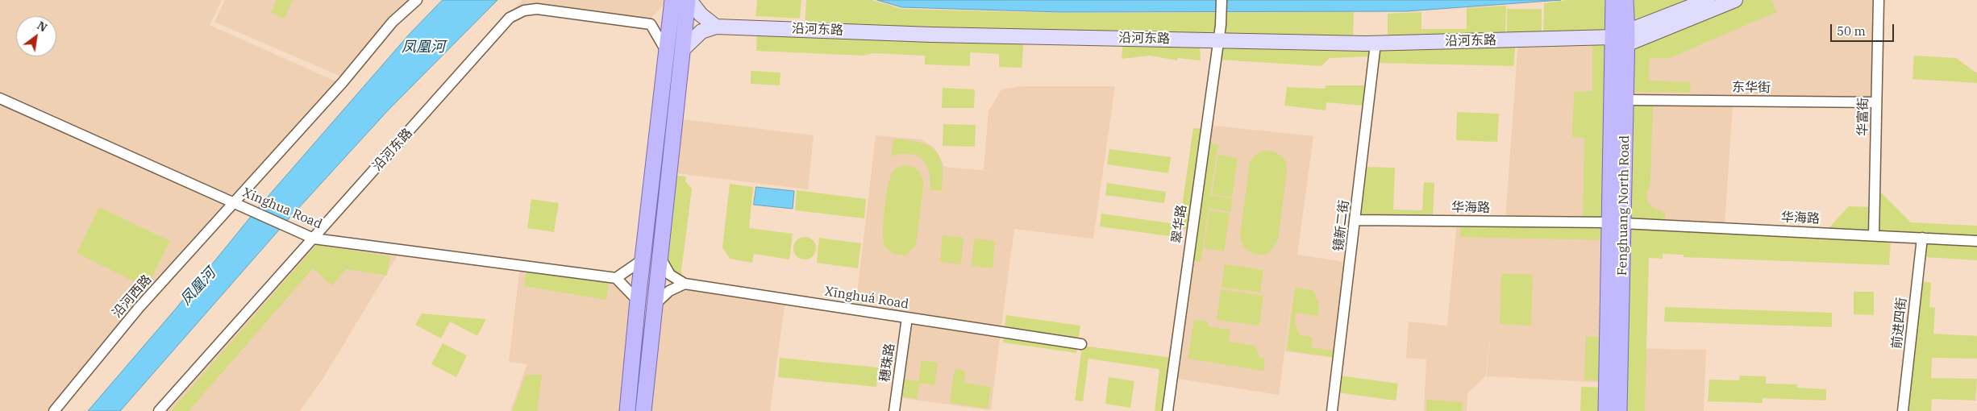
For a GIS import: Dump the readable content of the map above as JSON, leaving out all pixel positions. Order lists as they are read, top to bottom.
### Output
{
  "streets": {
    "main road": ["Fenghuang North Road"],
    "street": [
      "沿河东路",
      "东华街",
      "华富街",
      "华海路",
      "Xinghua Road",
      "翠华路",
      "镜新二街",
      "沿河西路",
      "Xīnghuá Road",
      "前进四街",
      "穗珠路"
    ]
  },
  "crossings": [
    ["沿河东路", "Fenghuang North Road"],
    ["沿河东路", "Xinghua Road"],
    ["沿河东路", "翠华路"],
    ["沿河东路", "镜新二街"],
    ["东华街", "华富街"],
    ["东华街", "Fenghuang North Road"],
    ["华富街", "华海路"],
    ["Fenghuang North Road", "华海路"],
    ["华海路", "镜新二街"],
    ["华海路", "前进四街"],
    ["Xinghua Road", "沿河西路"],
    ["Xīnghuá Road", "穗珠路"]
  ],
  "water": ["凤凰河"],
  "scale_bar": "50 m",
  "north": "top right"
}
